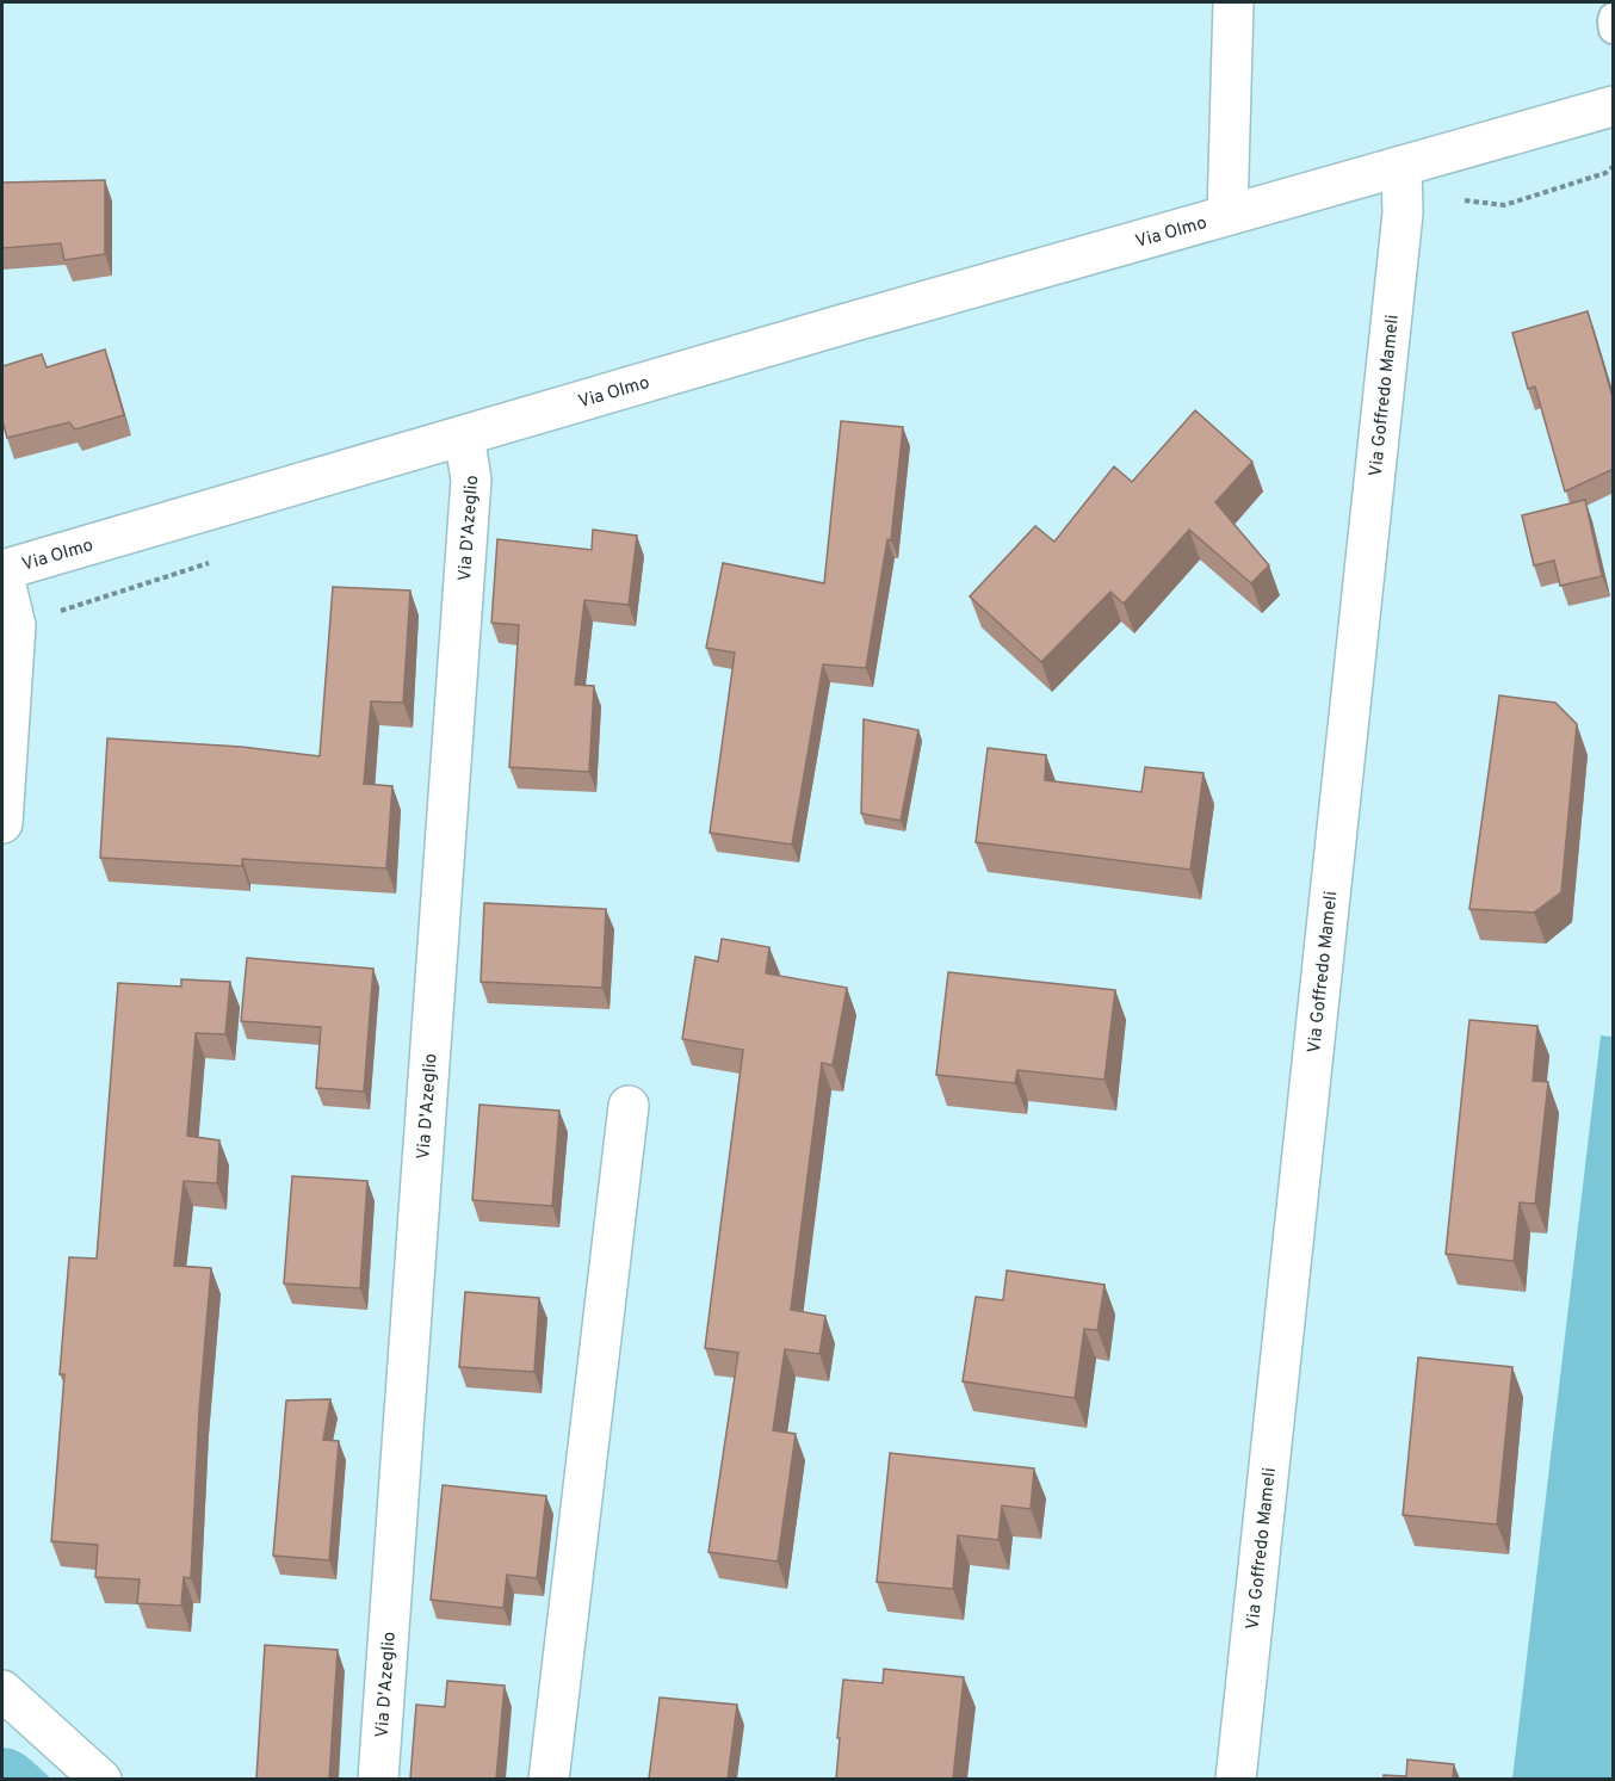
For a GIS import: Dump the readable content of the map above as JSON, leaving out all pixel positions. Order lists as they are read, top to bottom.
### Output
{
  "streets": {
    "street": ["Via Olmo", "Via Goffredo Mameli", "Via D'Azeglio"]
  },
  "crossings": [
    ["Via Olmo", "Via Goffredo Mameli"],
    ["Via Olmo", "Via D'Azeglio"]
  ]
}
